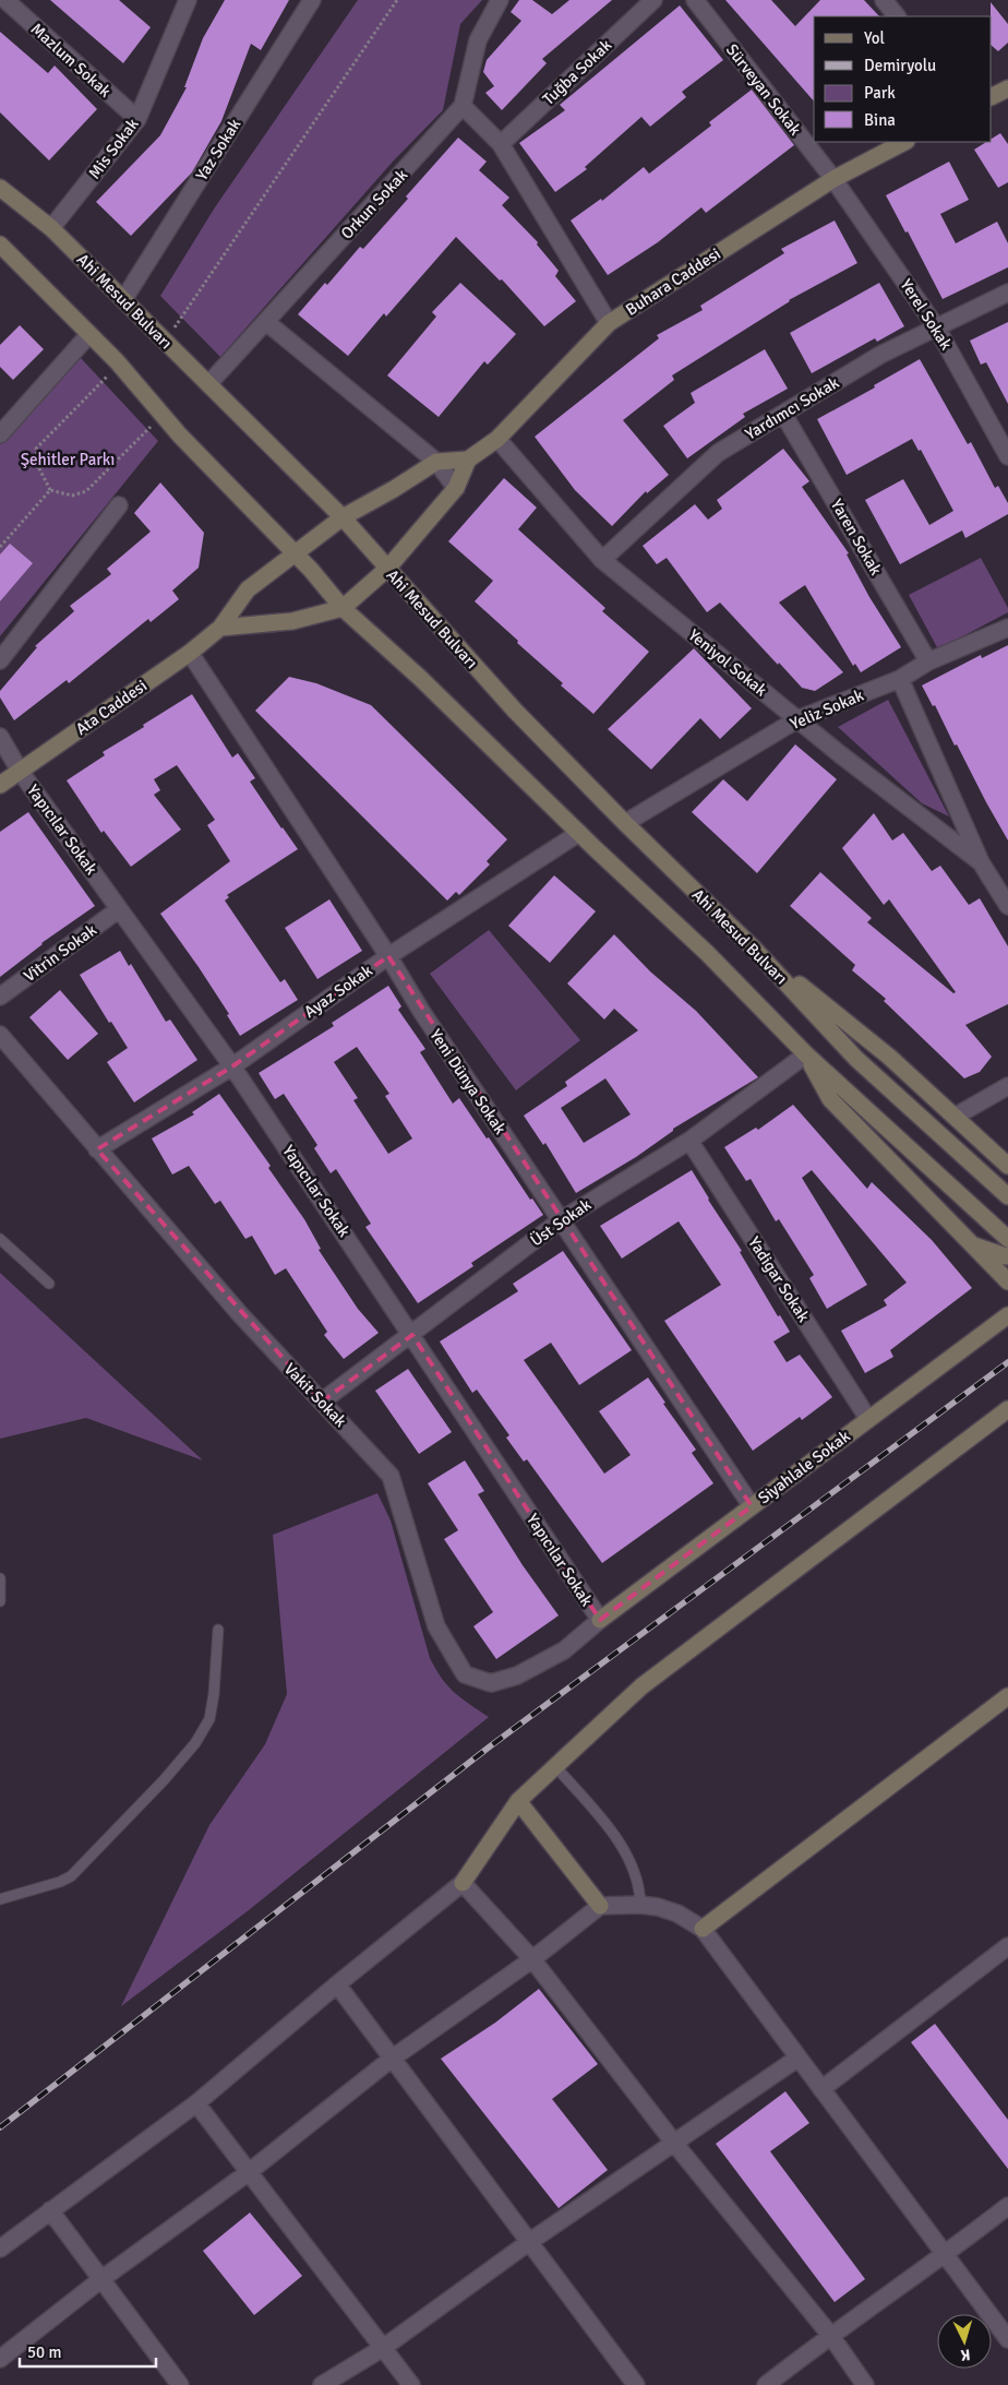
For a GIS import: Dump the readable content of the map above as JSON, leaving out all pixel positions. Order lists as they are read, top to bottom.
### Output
{
  "streets": {
    "main road": [
      "Buhara Caddesi",
      "Ahi Mesud Bulvarı",
      "Ata Caddesi",
      "Siyahlale Sokak"
    ],
    "street": [
      "Mazlum Sokak",
      "Tuğba Sokak",
      "Sürveyan Sokak",
      "Mis Sokak",
      "Yaz Sokak",
      "Orkun Sokak",
      "Yerel Sokak",
      "Yardımcı Sokak",
      "Yaren Sokak",
      "Yeniyol Sokak",
      "Yeliz Sokak",
      "Yapıcılar Sokak",
      "Vitrin Sokak",
      "Ayaz Sokak",
      "Yeni Dünya Sokak",
      "Üst Sokak",
      "Yadigar Sokak",
      "Vakit Sokak"
    ]
  },
  "crossings": [
    ["Mazlum Sokak", "Mis Sokak"],
    ["Sürveyan Sokak", "Buhara Caddesi"],
    ["Sürveyan Sokak", "Yerel Sokak"],
    ["Mis Sokak", "Ahi Mesud Bulvarı"],
    ["Yaz Sokak", "Ahi Mesud Bulvarı"],
    ["Orkun Sokak", "Ahi Mesud Bulvarı"],
    ["Buhara Caddesi", "Yerel Sokak"],
    ["Buhara Caddesi", "Yeniyol Sokak"],
    ["Ahi Mesud Bulvarı", "Ata Caddesi"],
    ["Ahi Mesud Bulvarı", "Yeliz Sokak"],
    ["Yerel Sokak", "Yardımcı Sokak"],
    ["Yardımcı Sokak", "Yaren Sokak"],
    ["Yardımcı Sokak", "Yeniyol Sokak"],
    ["Yaren Sokak", "Yeliz Sokak"],
    ["Yeniyol Sokak", "Yeliz Sokak"],
    ["Ata Caddesi", "Yapıcılar Sokak"],
    ["Ata Caddesi", "Yeni Dünya Sokak"],
    ["Yapıcılar Sokak", "Vitrin Sokak"],
    ["Yapıcılar Sokak", "Ayaz Sokak"],
    ["Yapıcılar Sokak", "Üst Sokak"],
    ["Yapıcılar Sokak", "Vakit Sokak"],
    ["Yapıcılar Sokak", "Siyahlale Sokak"],
    ["Ayaz Sokak", "Yeni Dünya Sokak"],
    ["Ayaz Sokak", "Vakit Sokak"],
    ["Yeni Dünya Sokak", "Üst Sokak"],
    ["Yeni Dünya Sokak", "Siyahlale Sokak"],
    ["Üst Sokak", "Yadigar Sokak"],
    ["Üst Sokak", "Vakit Sokak"],
    ["Yadigar Sokak", "Siyahlale Sokak"],
    ["Vakit Sokak", "Siyahlale Sokak"]
  ],
  "parks": ["Şehitler Parkı"],
  "legend": [
    "Yol",
    "Demiryolu",
    "Park",
    "Bina"
  ],
  "scale_bar": "50 m",
  "north": "bottom"
}
